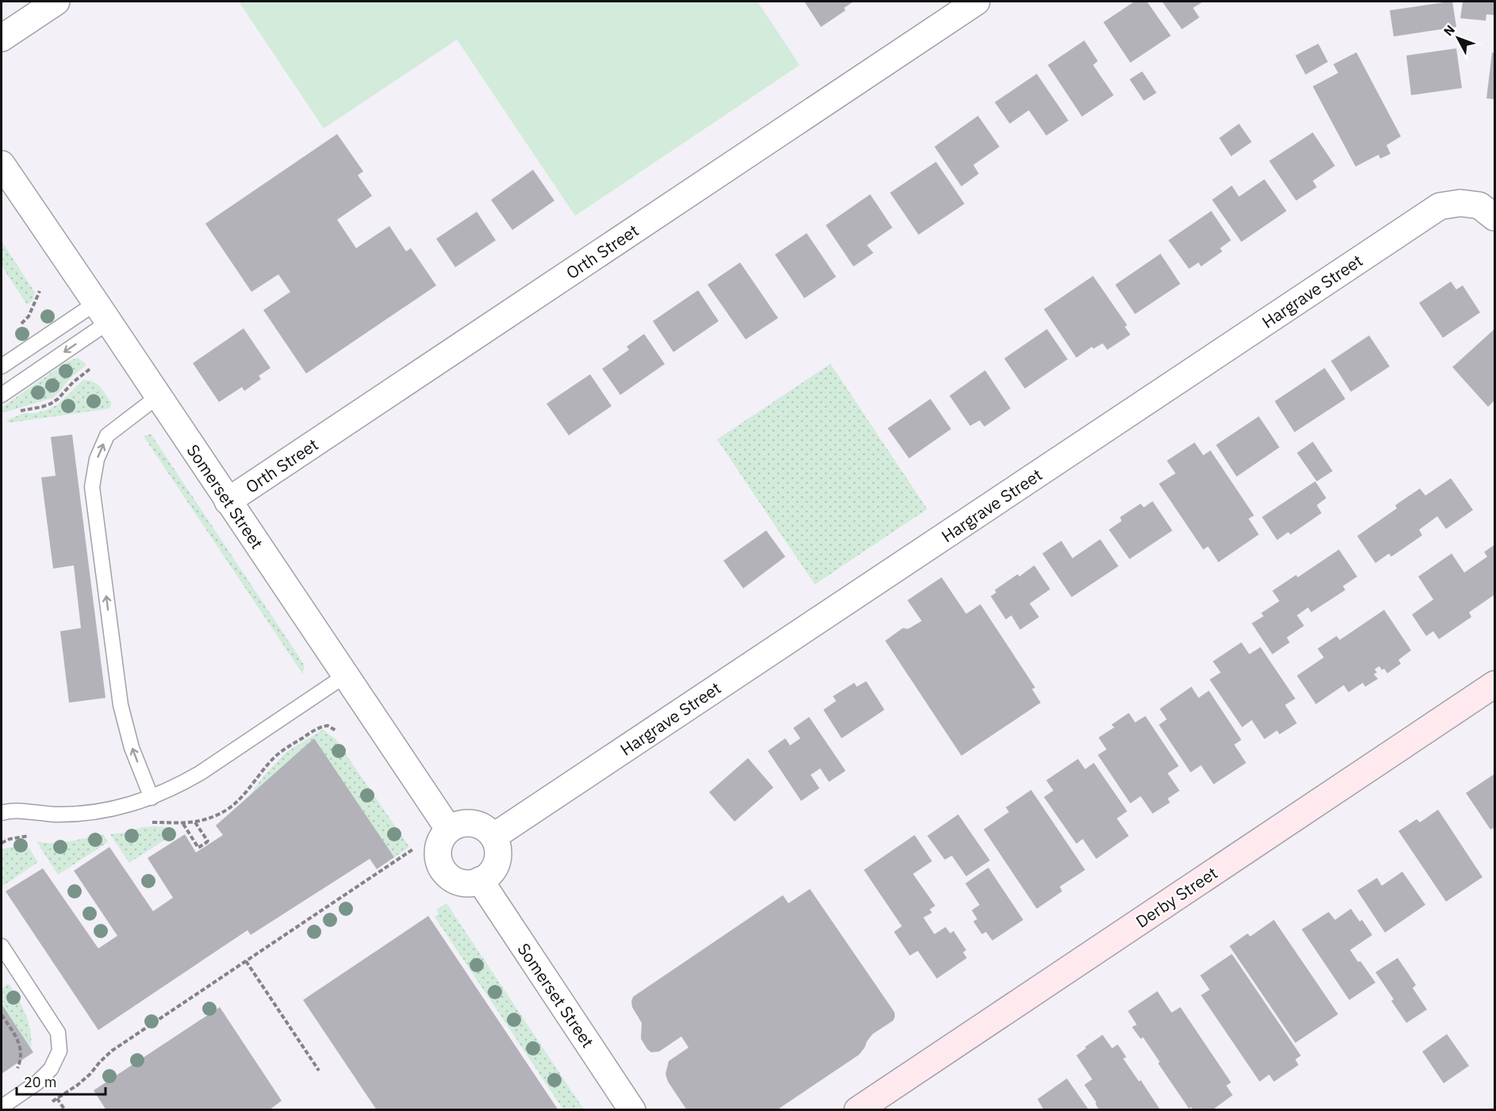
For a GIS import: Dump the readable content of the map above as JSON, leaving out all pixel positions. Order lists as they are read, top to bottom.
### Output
{
  "streets": {
    "street": [
      "Orth Street",
      "Hargrave Street",
      "Somerset Street",
      "Derby Street"
    ]
  },
  "crossings": [
    ["Orth Street", "Somerset Street"],
    ["Hargrave Street", "Somerset Street"]
  ],
  "scale_bar": "20 m",
  "north": "top left"
}
